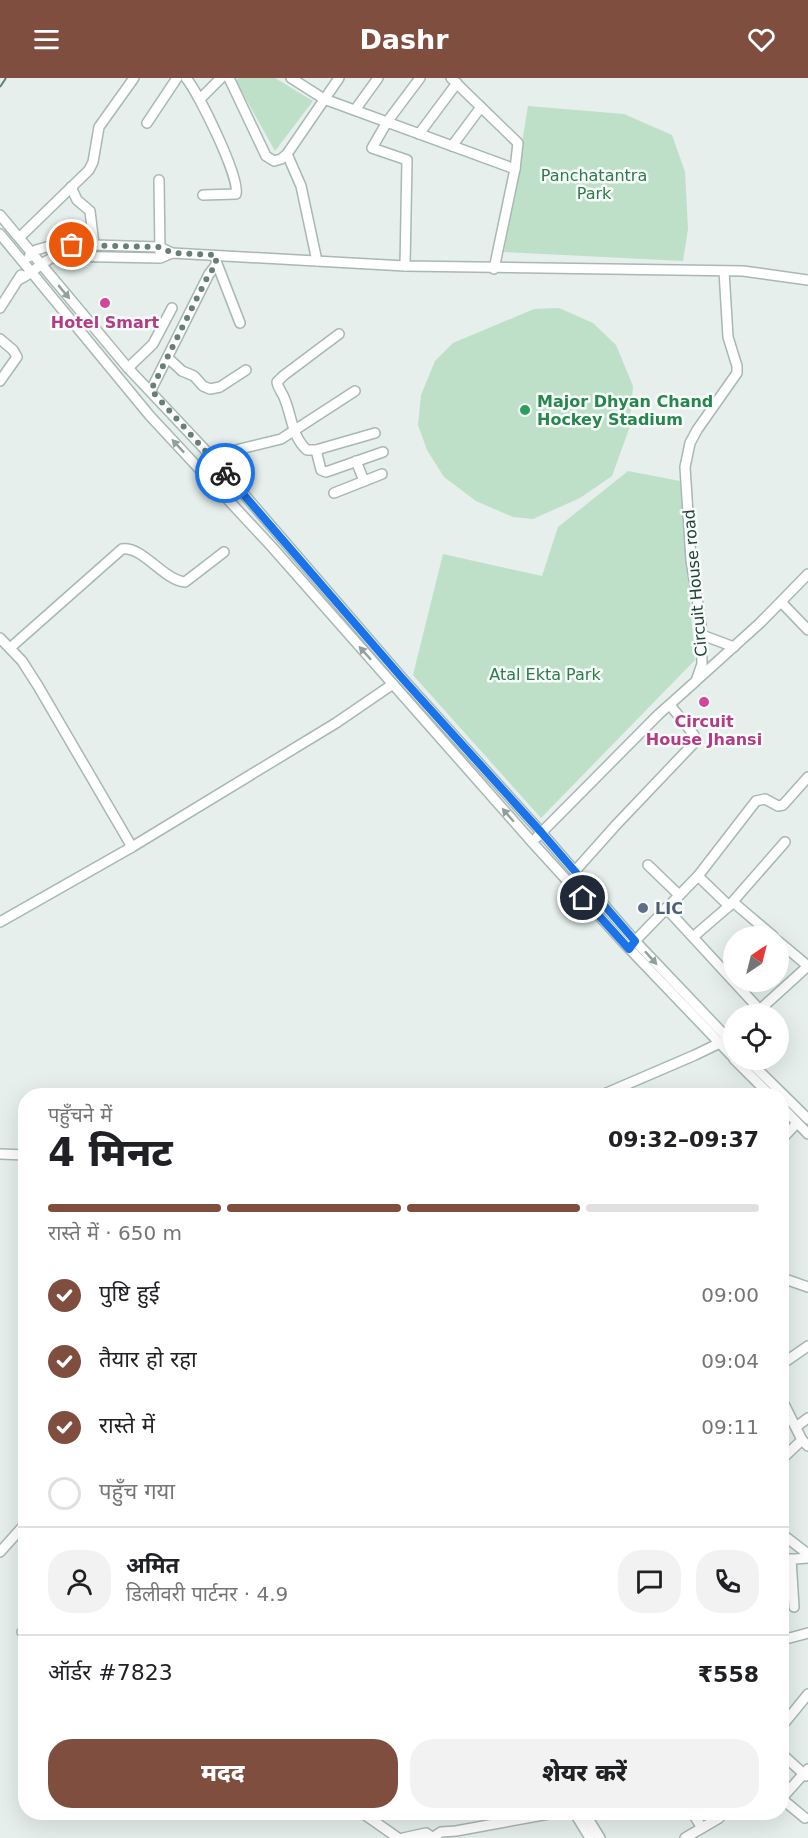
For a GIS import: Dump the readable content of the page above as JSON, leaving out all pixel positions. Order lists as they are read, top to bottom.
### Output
{
  "streets": {
    "street": ["Circuit House road"]
  },
  "parks": ["Panchatantra Park", "Atal Ekta Park"],
  "places": [
    "Hotel Smart",
    "Major Dhyan Chand Hockey Stadium",
    "Circuit House Jhansi",
    "LIC"
  ],
  "north": "top right",
  "page": {
    "header": "Dashr",
    "heading": ["4 मिनट", "पहुँचने में", "09:32–09:37"],
    "panel": [
      "अमित",
      "डिलीवरी पार्टनर · 4.9",
      "ऑर्डर #7823",
      "₹558"
    ],
    "bar": "रास्ते में · 650 m",
    "list": [
      ["पुष्टि हुई", "09:00"],
      ["तैयार हो रहा", "09:04"],
      ["रास्ते में", "09:11"],
      "पहुँच गया"
    ],
    "buttons": ["मदद", "शेयर करें"]
  }
}
